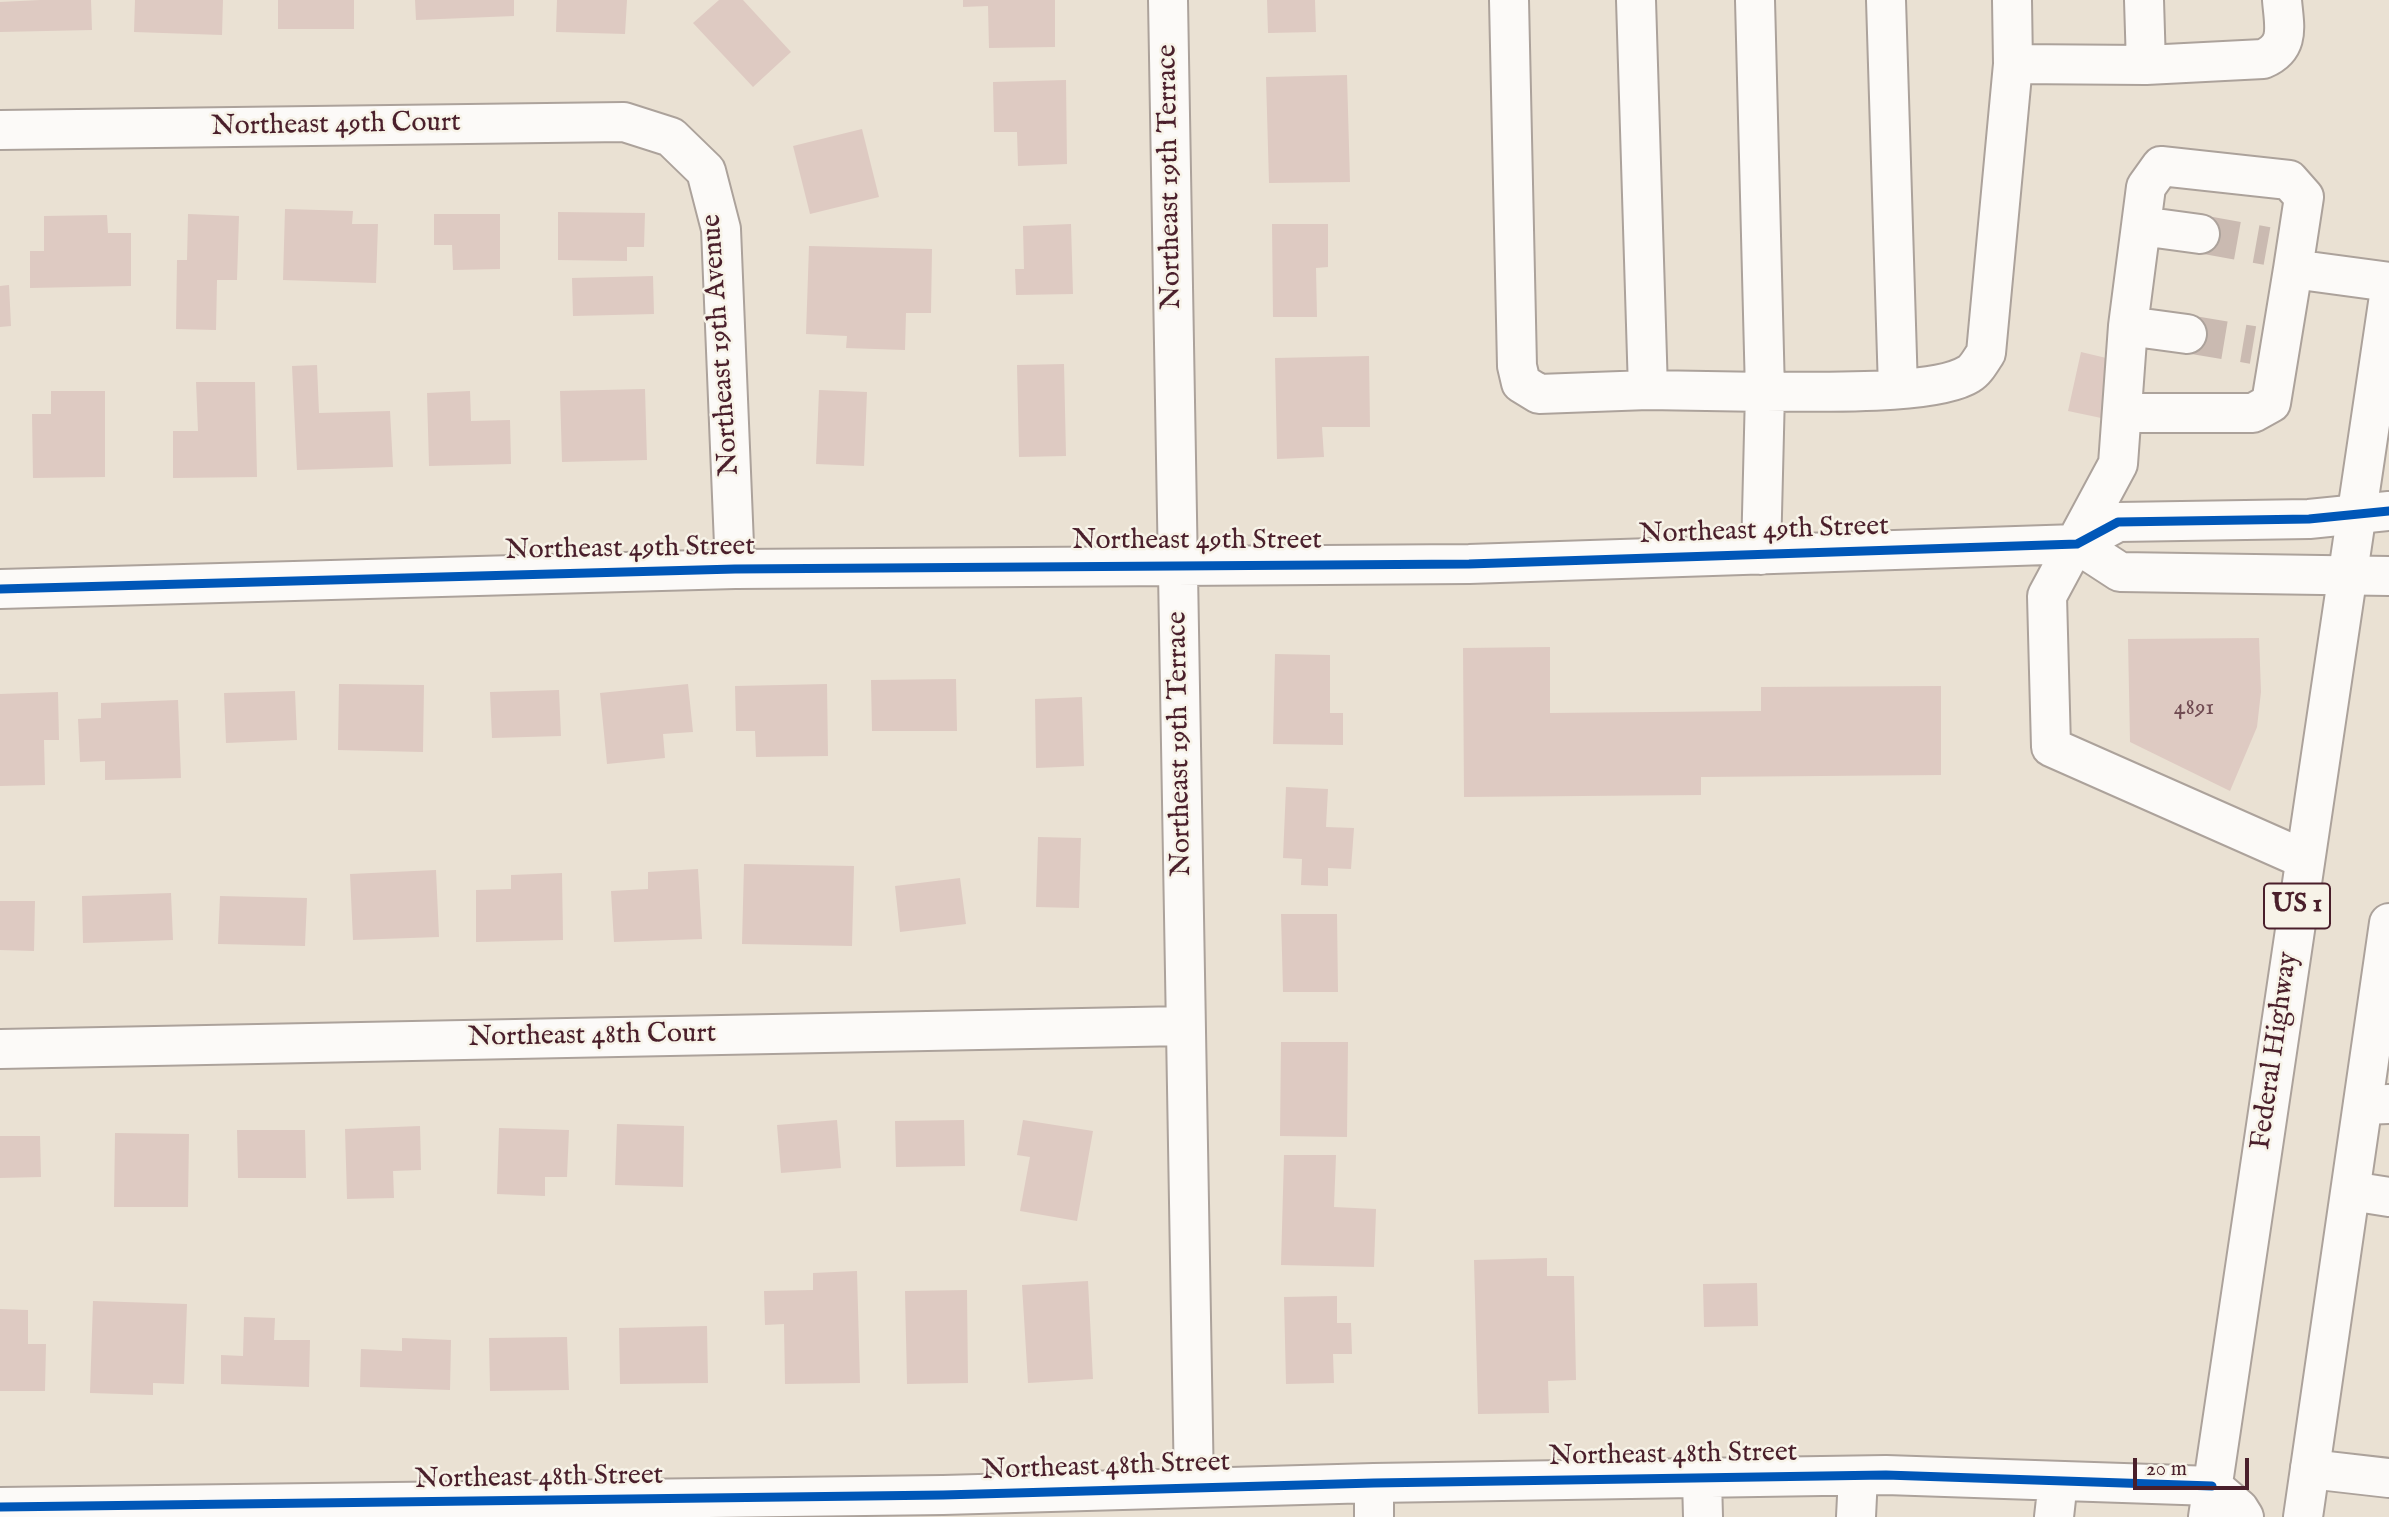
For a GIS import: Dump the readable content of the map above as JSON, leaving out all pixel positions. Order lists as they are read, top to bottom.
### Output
{
  "streets": {
    "street": [
      "Northeast 49th Court",
      "Northeast 19th Terrace",
      "Northeast 19th Avenue",
      "Northeast 49th Street",
      "US 1",
      "Northeast 48th Court",
      "Federal Highway",
      "Northeast 48th Street"
    ]
  },
  "crossings": [
    ["Northeast 49th Court", "Northeast 19th Avenue"],
    ["Northeast 19th Terrace", "Northeast 49th Street"],
    ["Northeast 19th Terrace", "Northeast 48th Court"],
    ["Northeast 19th Terrace", "Northeast 48th Street"],
    ["Northeast 19th Avenue", "Northeast 49th Street"],
    ["Northeast 49th Street", "Federal Highway"],
    ["Federal Highway", "Northeast 48th Street"]
  ],
  "house_numbers": ["4891"],
  "scale_bar": "20 m"
}
